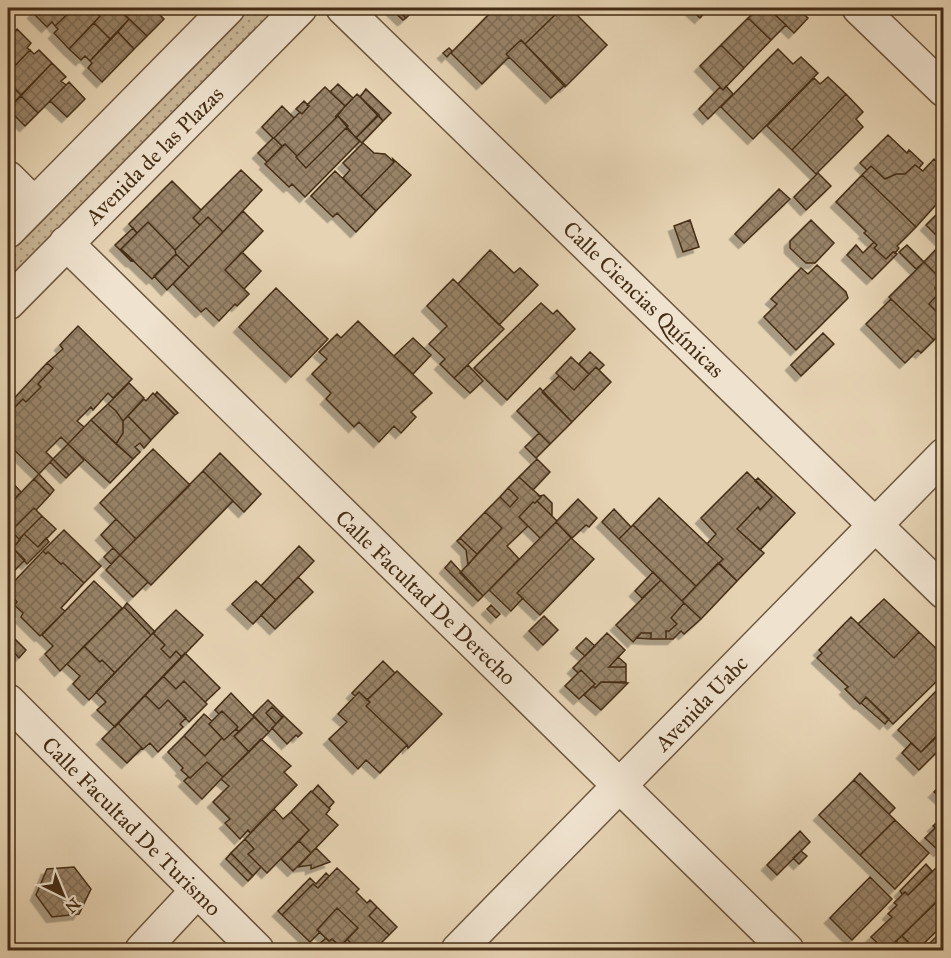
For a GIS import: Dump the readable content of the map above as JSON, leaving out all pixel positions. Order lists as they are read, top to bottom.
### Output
{
  "streets": {
    "street": [
      "Avenida de las Plazas",
      "Calle Ciencias Químicas",
      "Calle Facultad De Derecho",
      "Avenida Uabc",
      "Calle Facultad De Turismo"
    ]
  },
  "crossings": [
    ["Avenida de las Plazas", "Calle Facultad De Derecho"],
    ["Calle Ciencias Químicas", "Avenida Uabc"],
    ["Calle Facultad De Derecho", "Avenida Uabc"]
  ],
  "north": "bottom right"
}
